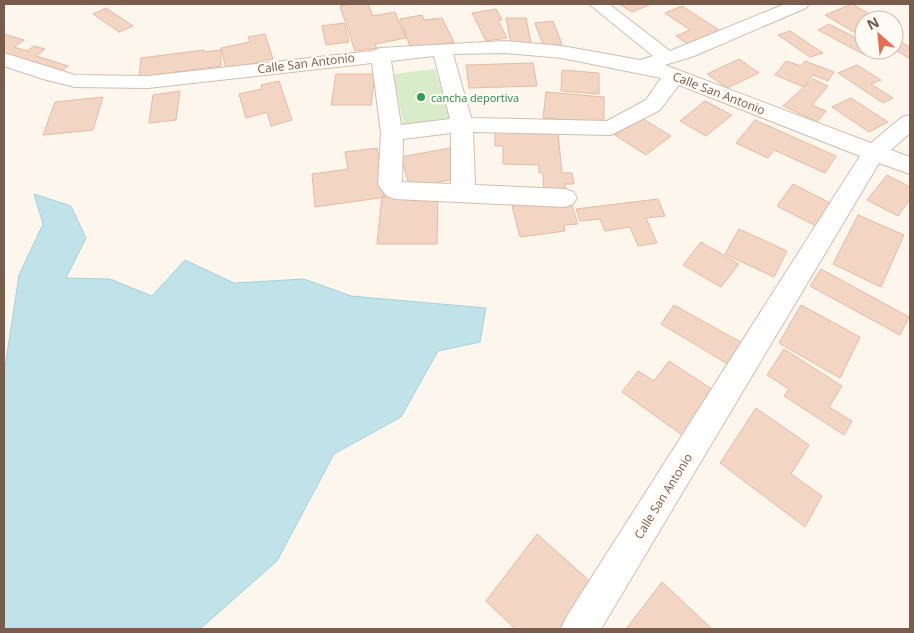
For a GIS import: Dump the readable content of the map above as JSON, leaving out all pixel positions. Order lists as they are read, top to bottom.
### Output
{
  "streets": {
    "street": ["Calle San Antonio"]
  },
  "places": ["cancha deportiva"],
  "north": "top left"
}
